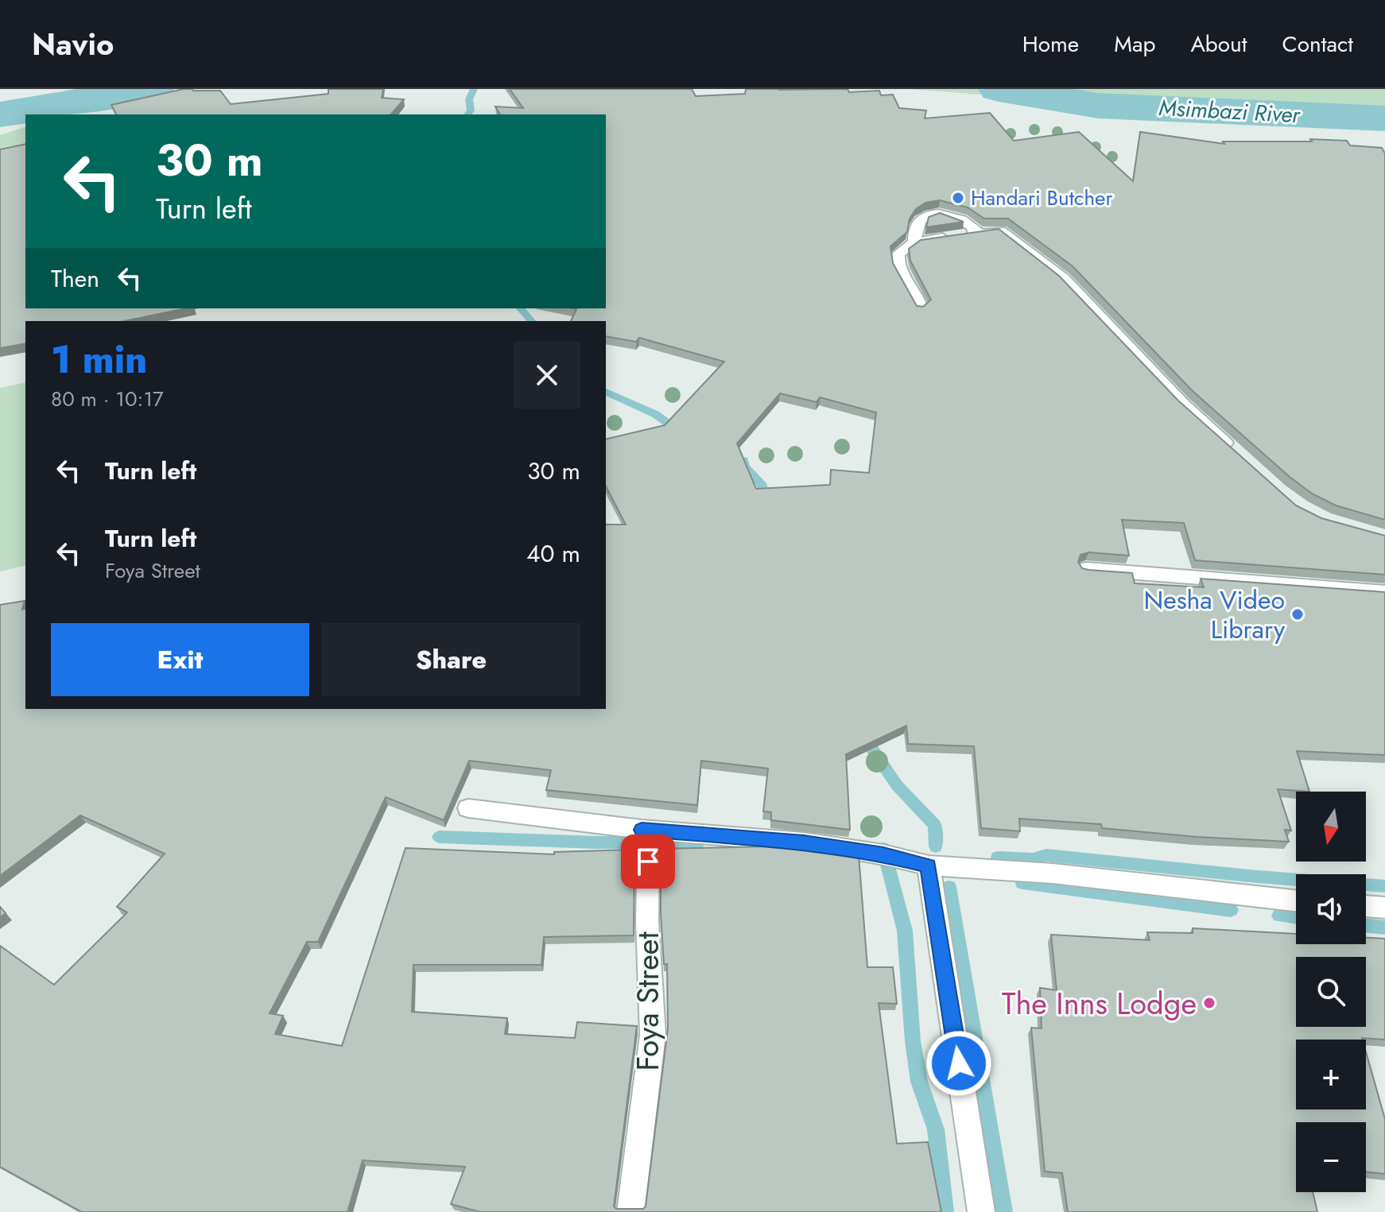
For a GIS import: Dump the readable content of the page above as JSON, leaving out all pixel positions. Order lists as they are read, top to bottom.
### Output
{
  "streets": {
    "street": ["Foya Street"]
  },
  "water": ["Msimbazi River"],
  "places": ["Handari Butcher", "Nesha Video Library", "The Inns Lodge"],
  "north": "bottom",
  "page": {
    "header": "Navio",
    "nav": [
      "Home",
      "Map",
      "About",
      "Contact"
    ],
    "turn": ["30 m", "Turn left"],
    "then": "Then",
    "heading": ["1 min", "80 m · 10:17"],
    "list": [
      {
        "name": "Turn left",
        "value": "30 m"
      },
      {
        "name": "Turn left",
        "note": "Foya Street",
        "value": "40 m"
      }
    ],
    "buttons": ["Exit", "Share"],
    "map_buttons": ["+", "−"]
  }
}
